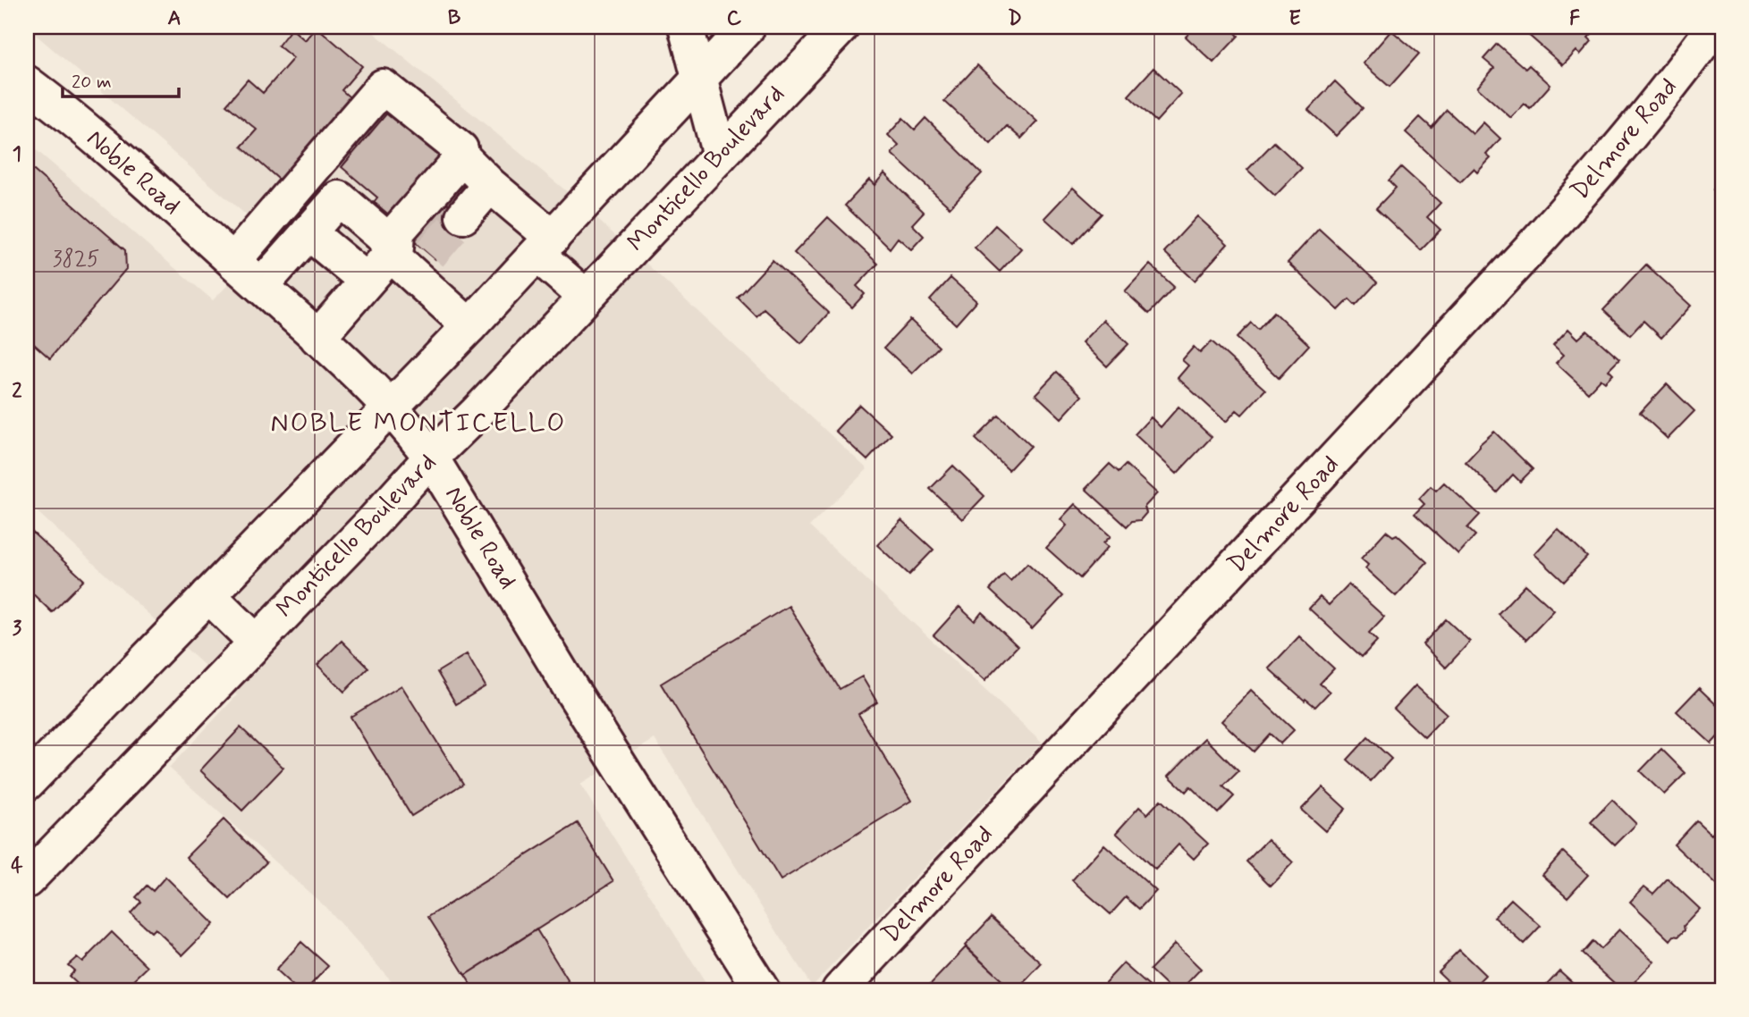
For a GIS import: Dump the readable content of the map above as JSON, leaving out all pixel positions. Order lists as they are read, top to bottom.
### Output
{
  "streets": {
    "main road": ["Delmore Road", "Monticello Boulevard", "Noble Road"]
  },
  "crossings": [
    ["Monticello Boulevard", "Noble Road"]
  ],
  "districts": ["NOBLE MONTICELLO"],
  "house_numbers": ["3825"],
  "scale_bar": "20 m",
  "grid": {
    "columns": [
      "A",
      "B",
      "C",
      "D",
      "E",
      "F"
    ],
    "rows": [
      "1",
      "2",
      "3",
      "4"
    ]
  }
}
